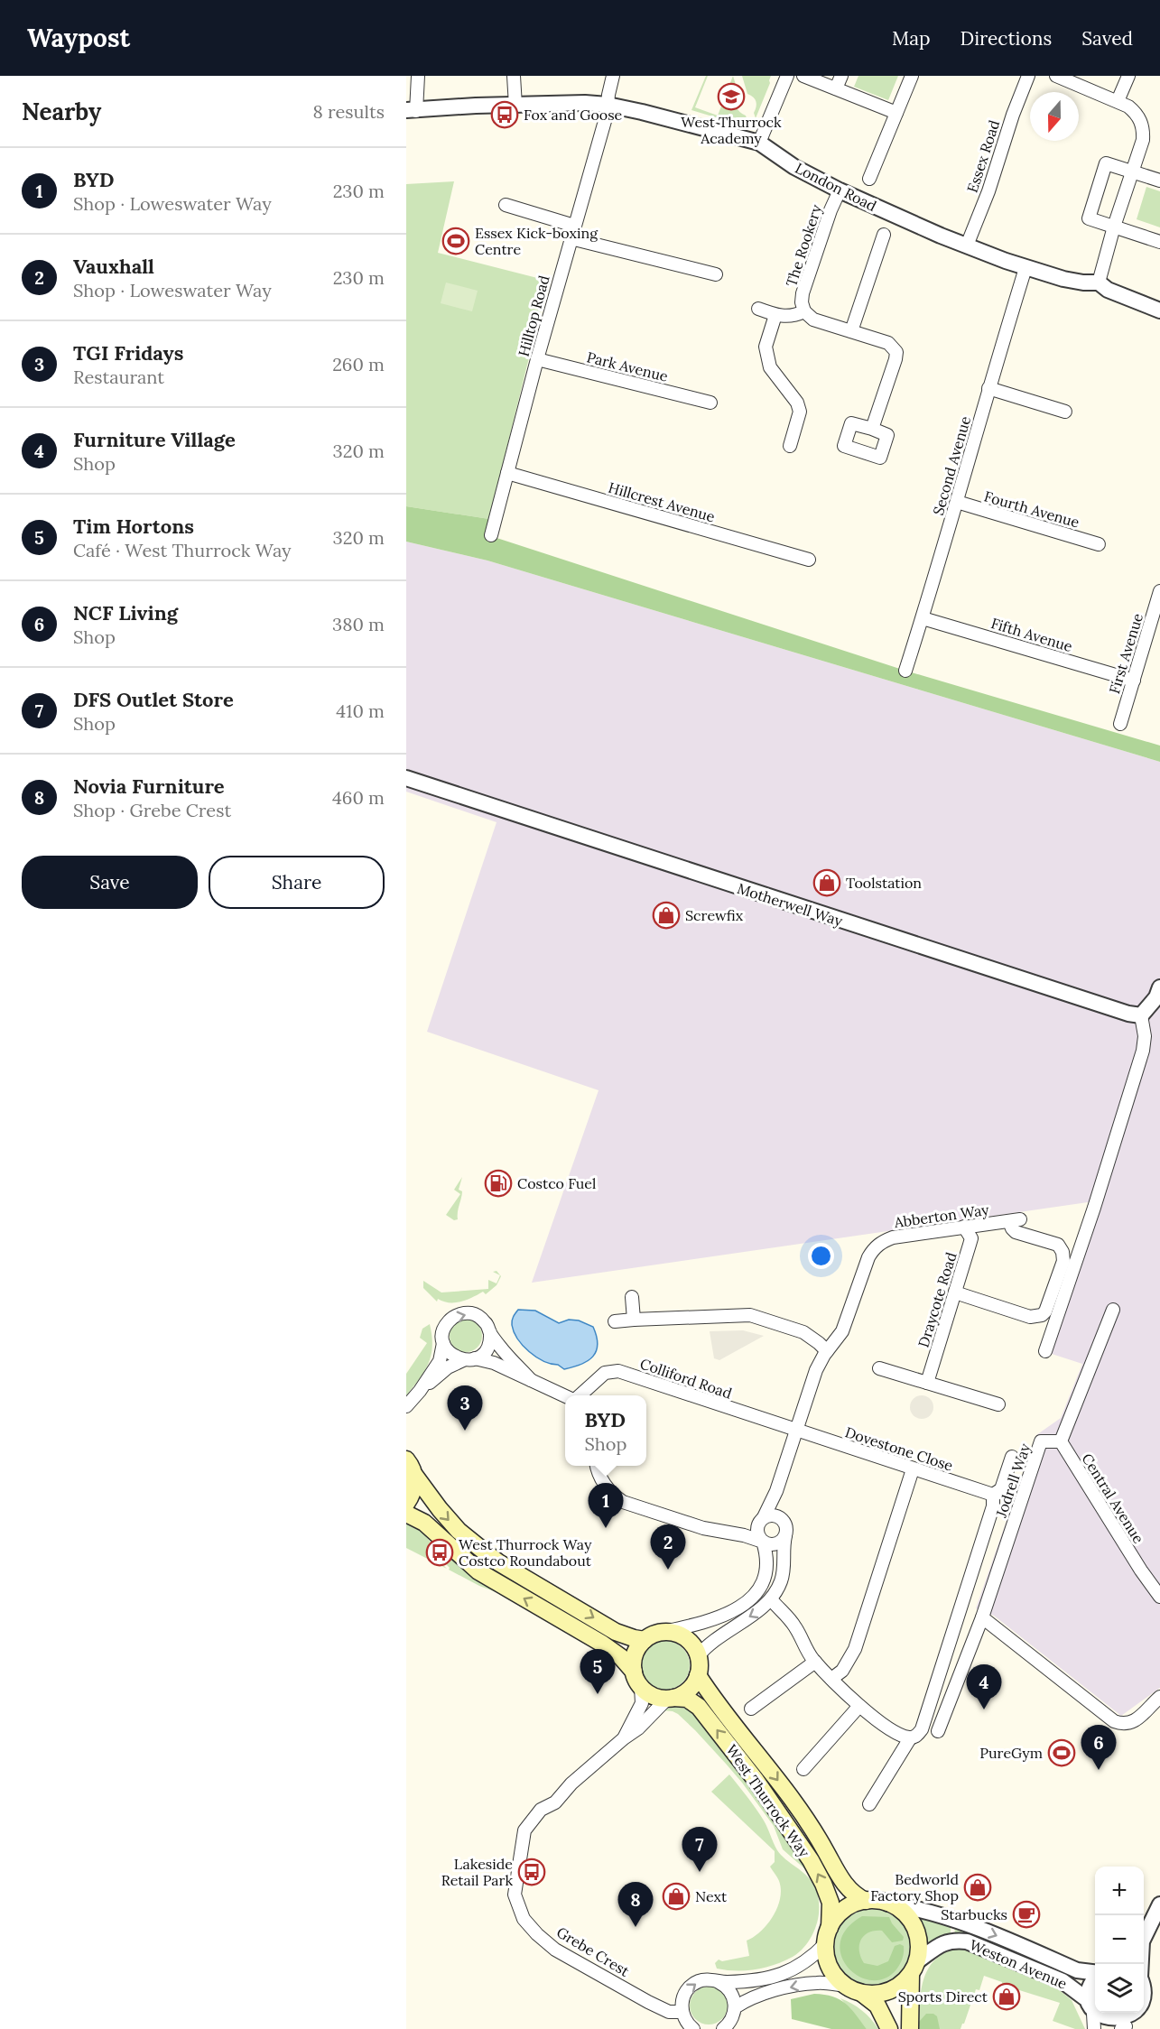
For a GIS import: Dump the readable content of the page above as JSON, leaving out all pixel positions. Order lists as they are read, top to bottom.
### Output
{
  "streets": {
    "main road": ["West Thurrock Way"],
    "street": [
      "Essex Road",
      "London Road",
      "The Rookery",
      "Hilltop Road",
      "Park Avenue",
      "Second Avenue",
      "Hillcrest Avenue",
      "Fourth Avenue",
      "Fifth Avenue",
      "First Avenue",
      "Motherwell Way",
      "Abberton Way",
      "Draycote Road",
      "Colliford Road",
      "Dovestone Close",
      "Jodrell Way",
      "Central Avenue",
      "Grebe Crest",
      "Weston Avenue"
    ]
  },
  "crossings": [
    ["Essex Road", "London Road"],
    ["London Road", "The Rookery"],
    ["London Road", "Hilltop Road"],
    ["London Road", "Second Avenue"],
    ["Hilltop Road", "Park Avenue"],
    ["Hilltop Road", "Hillcrest Avenue"],
    ["Second Avenue", "Fourth Avenue"],
    ["Second Avenue", "Fifth Avenue"],
    ["Fifth Avenue", "First Avenue"],
    ["Abberton Way", "Draycote Road"],
    ["Abberton Way", "Colliford Road"],
    ["Abberton Way", "Dovestone Close"],
    ["Colliford Road", "Dovestone Close"],
    ["Jodrell Way", "Central Avenue"],
    ["West Thurrock Way", "Grebe Crest"],
    ["West Thurrock Way", "Weston Avenue"]
  ],
  "one_way": ["Weston Avenue"],
  "places": {
    "school or university": ["West Thurrock Academy"],
    "bus stop": ["Fox and Goose", "West Thurrock Way Costco Roundabout", "Lakeside Retail Park"],
    "sports": ["Essex Kick-boxing Centre", "PureGym"],
    "shop": [
      "Toolstation",
      "Screwfix",
      "Bedworld Factory Shop",
      "Next",
      "Sports Direct"
    ],
    "fuel station": ["Costco Fuel"],
    "cafe": ["Starbucks"]
  },
  "north": "bottom",
  "page": {
    "header": "Waypost",
    "nav": ["Map", "Directions", "Saved"],
    "heading": ["Nearby", "8 results"],
    "list": [
      {
        "mark": "1",
        "name": "BYD",
        "note": "Shop · Loweswater Way",
        "value": "230 m"
      },
      {
        "mark": "2",
        "name": "Vauxhall",
        "note": "Shop · Loweswater Way",
        "value": "230 m"
      },
      {
        "mark": "3",
        "name": "TGI Fridays",
        "note": "Restaurant",
        "value": "260 m"
      },
      {
        "mark": "4",
        "name": "Furniture Village",
        "note": "Shop",
        "value": "320 m"
      },
      {
        "mark": "5",
        "name": "Tim Hortons",
        "note": "Café · West Thurrock Way",
        "value": "320 m"
      },
      {
        "mark": "6",
        "name": "NCF Living",
        "note": "Shop",
        "value": "380 m"
      },
      {
        "mark": "7",
        "name": "DFS Outlet Store",
        "note": "Shop",
        "value": "410 m"
      },
      {
        "mark": "8",
        "name": "Novia Furniture",
        "note": "Shop · Grebe Crest",
        "value": "460 m"
      }
    ],
    "buttons": ["Save", "Share"],
    "pins": [
      "3",
      "1",
      "2",
      "5",
      "4",
      "6",
      "7",
      "8"
    ],
    "popup": ["BYD", "Shop"],
    "map_buttons": ["+", "−"]
  }
}
